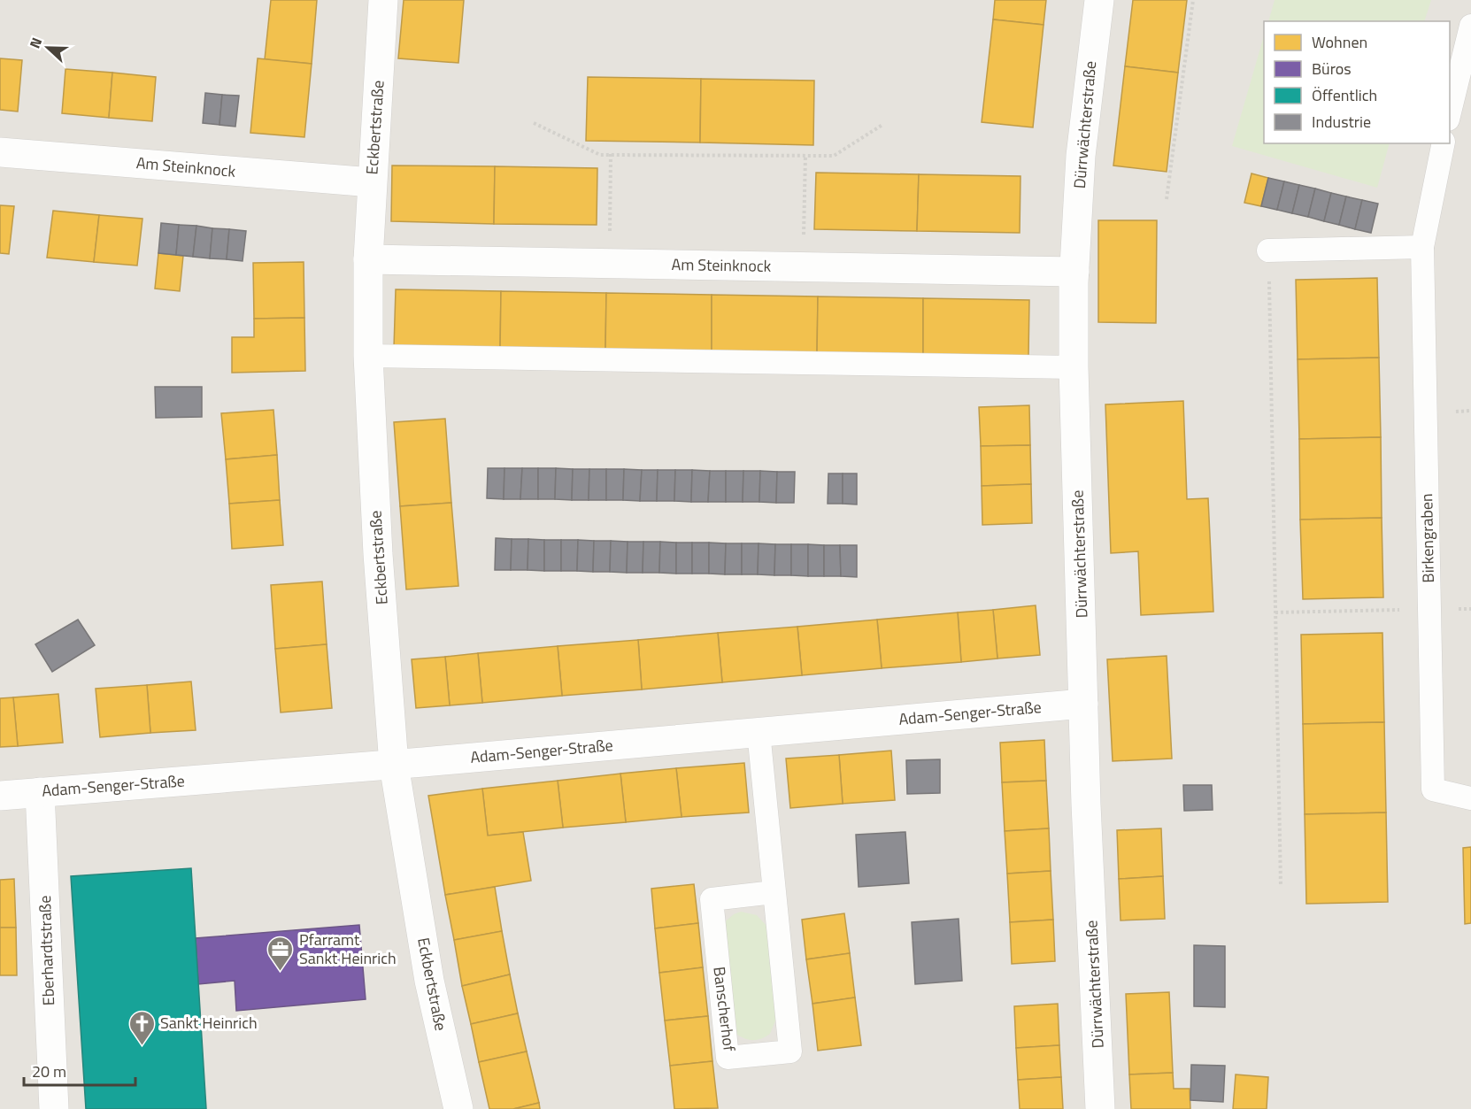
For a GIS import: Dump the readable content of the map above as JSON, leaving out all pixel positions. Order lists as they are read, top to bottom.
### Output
{
  "streets": {
    "street": [
      "Dürrwächterstraße",
      "Eckbertstraße",
      "Am Steinknock",
      "Adam-Senger-Straße",
      "Eberhardtstraße"
    ],
    "lane": ["Birkengraben", "Banscherhof"]
  },
  "crossings": [
    ["Dürrwächterstraße", "Am Steinknock"],
    ["Dürrwächterstraße", "Adam-Senger-Straße"],
    ["Eckbertstraße", "Am Steinknock"],
    ["Eckbertstraße", "Adam-Senger-Straße"],
    ["Adam-Senger-Straße", "Eberhardtstraße"],
    ["Adam-Senger-Straße", "Banscherhof"]
  ],
  "places": {
    "office": ["Pfarramt Sankt Heinrich"],
    "church": ["Sankt Heinrich"]
  },
  "legend": [
    "Wohnen",
    "Büros",
    "Öffentlich",
    "Industrie"
  ],
  "scale_bar": "20 m",
  "north": "left"
}
